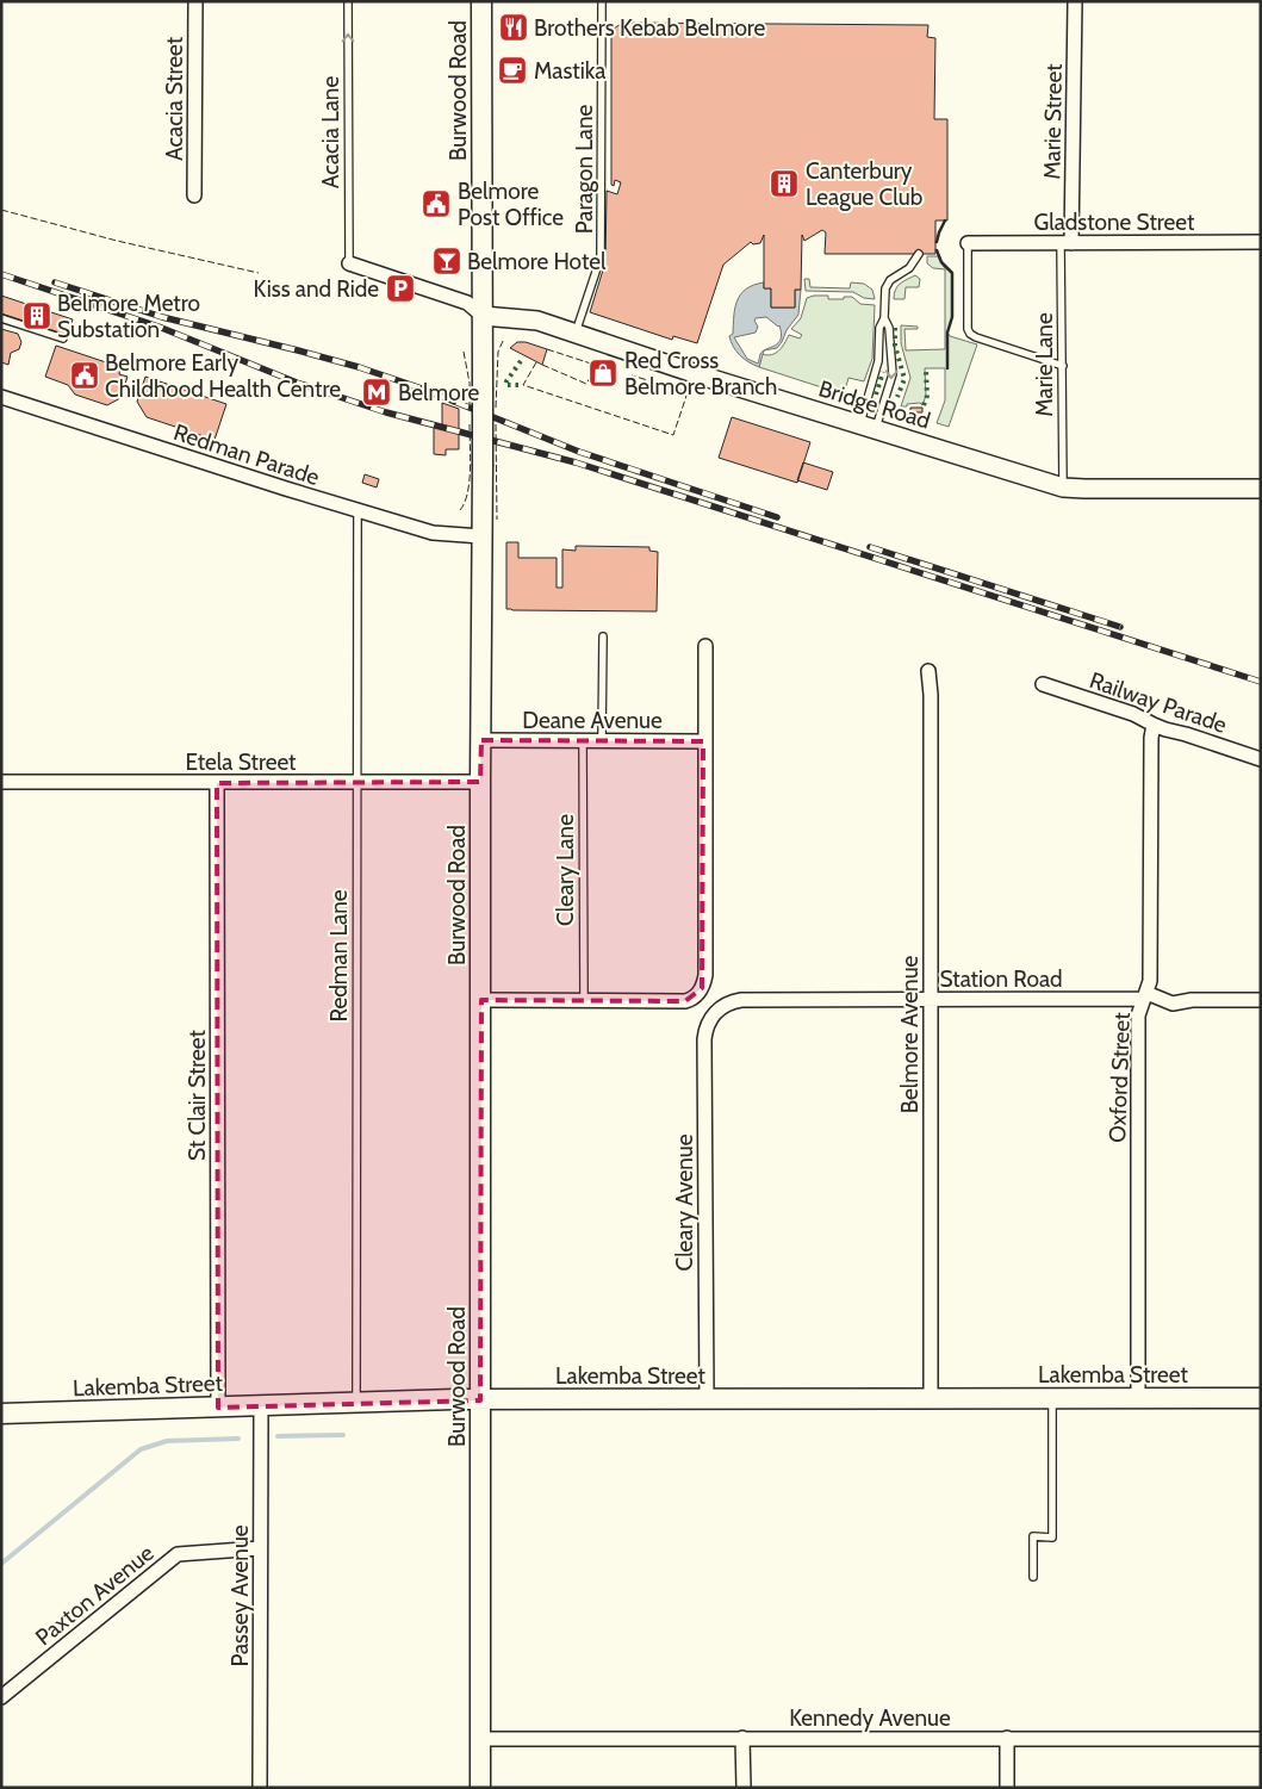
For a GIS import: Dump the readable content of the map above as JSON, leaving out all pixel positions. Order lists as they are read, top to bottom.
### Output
{
  "streets": {
    "main road": ["Burwood Road", "Lakemba Street"],
    "street": [
      "Acacia Street",
      "Marie Street",
      "Gladstone Street",
      "Bridge Road",
      "Redman Parade",
      "Railway Parade",
      "Deane Avenue",
      "Etela Street",
      "Station Road",
      "Belmore Avenue",
      "Oxford Street",
      "St Clair Street",
      "Cleary Avenue",
      "Paxton Avenue",
      "Passey Avenue",
      "Kennedy Avenue"
    ],
    "lane": [
      "Acacia Lane",
      "Paragon Lane",
      "Marie Lane",
      "Cleary Lane",
      "Redman Lane"
    ]
  },
  "crossings": [
    ["Burwood Road", "Bridge Road"],
    ["Burwood Road", "Redman Parade"],
    ["Burwood Road", "Deane Avenue"],
    ["Burwood Road", "Etela Street"],
    ["Burwood Road", "Lakemba Street"],
    ["Burwood Road", "Kennedy Avenue"],
    ["Marie Street", "Gladstone Street"],
    ["Marie Street", "Marie Lane"],
    ["Paragon Lane", "Bridge Road"],
    ["Gladstone Street", "Marie Lane"],
    ["Marie Lane", "Bridge Road"],
    ["Redman Parade", "Redman Lane"],
    ["Railway Parade", "Oxford Street"],
    ["Deane Avenue", "Cleary Lane"],
    ["Etela Street", "Redman Lane"],
    ["Etela Street", "St Clair Street"],
    ["Redman Lane", "Lakemba Street"],
    ["Station Road", "Belmore Avenue"],
    ["Station Road", "Oxford Street"],
    ["Station Road", "Cleary Avenue"],
    ["Belmore Avenue", "Lakemba Street"],
    ["Oxford Street", "Lakemba Street"],
    ["St Clair Street", "Lakemba Street"],
    ["Cleary Avenue", "Lakemba Street"],
    ["Lakemba Street", "Passey Avenue"],
    ["Paxton Avenue", "Passey Avenue"]
  ],
  "one_way": ["Acacia Lane"],
  "places": {
    "restaurant": ["Brothers Kebab Belmore"],
    "cafe": ["Mastika"],
    "building": ["Canterbury League Club", "Belmore Metro Substation"],
    "public building": ["Belmore Post Office", "Belmore Early Childhood Health Centre"],
    "bar": ["Belmore Hotel"],
    "parking": ["Kiss and Ride"],
    "shop": ["Red Cross Belmore Branch"],
    "metro station": ["Belmore"]
  }
}
